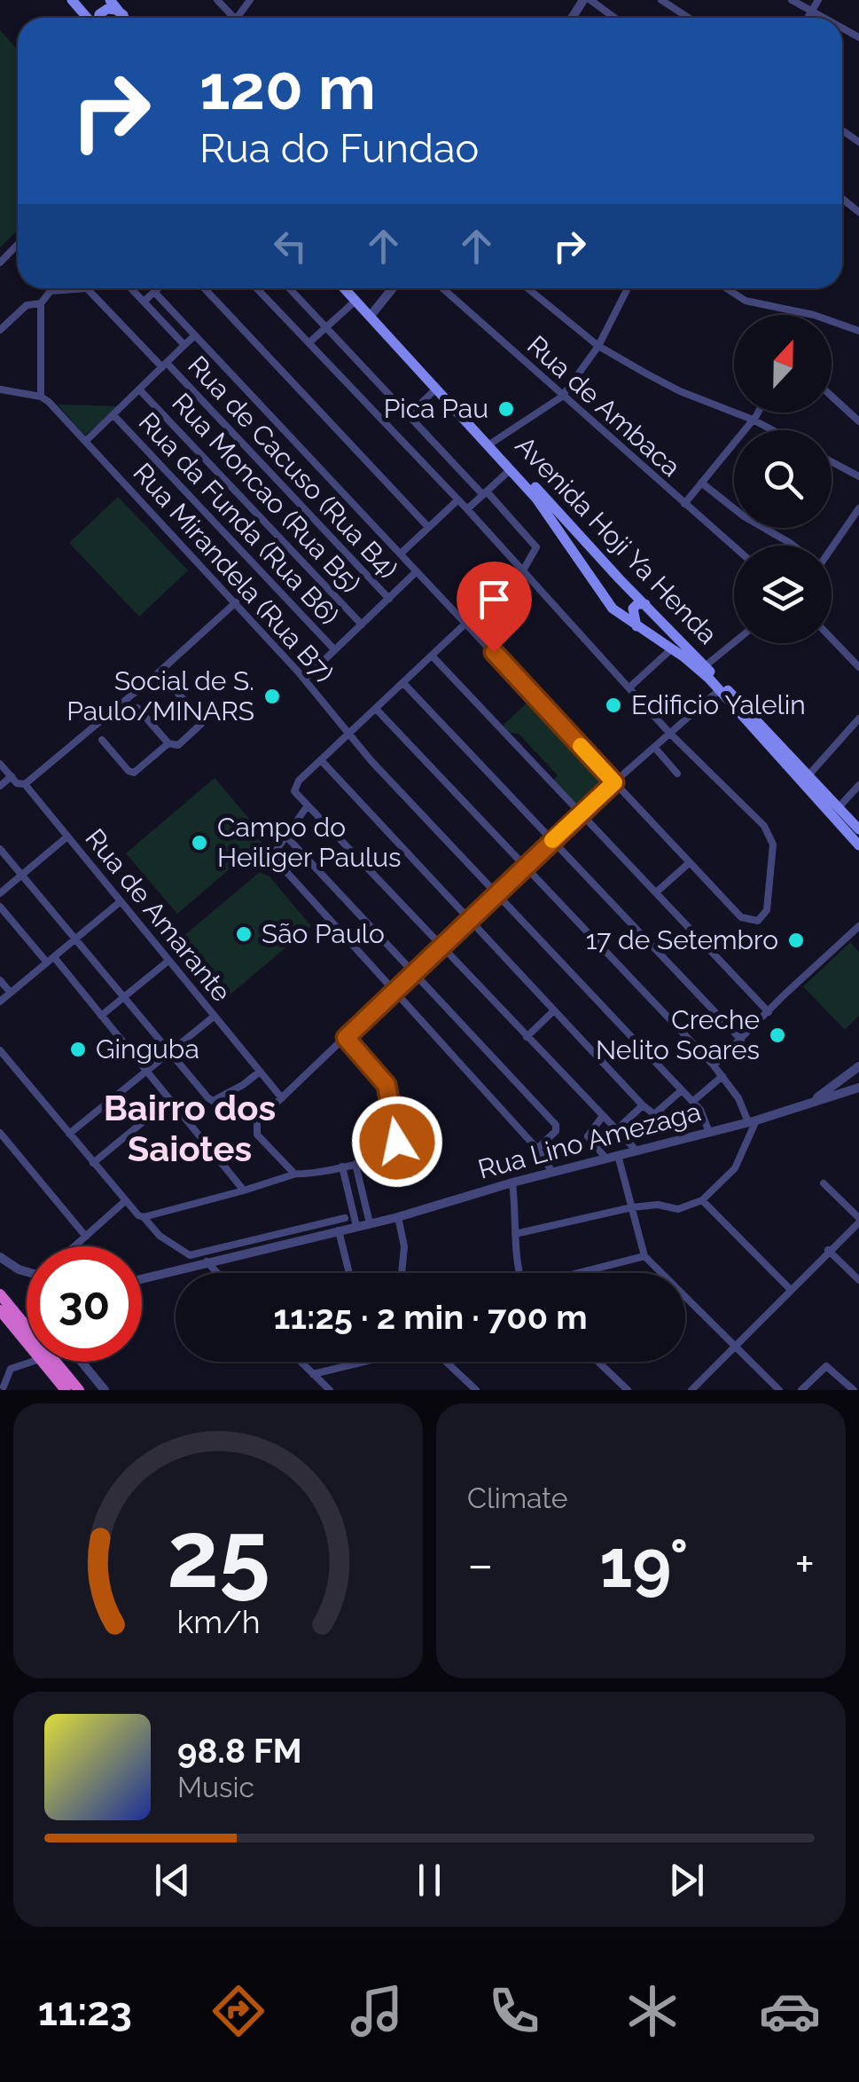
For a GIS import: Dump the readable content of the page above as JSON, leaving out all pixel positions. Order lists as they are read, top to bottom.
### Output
{
  "streets": {
    "main road": ["Avenida Hoji Ya Henda"],
    "street": [
      "Rua de Ambaca",
      "Rua de Cacuso (Rua B4)",
      "Rua Moncao (Rua B5)",
      "Rua da Funda (Rua B6)",
      "Rua Mirandela (Rua B7)",
      "Rua de Amarante",
      "Rua Lino Amezaga"
    ]
  },
  "crossings": [
    ["Rua Mirandela (Rua B7)", "Rua Lino Amezaga"]
  ],
  "districts": ["Bairro dos Saiotes"],
  "places": [
    "Pica Pau",
    "Social de S. Paulo/MINARS",
    "Edificio Yalelin",
    "Campo do Heiliger Paulus",
    "São Paulo",
    "17 de Setembro",
    "Creche Nelito Soares",
    "Ginguba"
  ],
  "north": "top",
  "page": {
    "turn": ["120 m", "Rua do Fundao"],
    "limit": "30",
    "trip": "11:25 · 2 min · 700 m",
    "tile": "Climate",
    "heat": ["−", "19°", "+"],
    "song": ["98.8 FM", "Music"],
    "tabs": "11:23",
    "gauge": ["25", "km/h"]
  }
}
